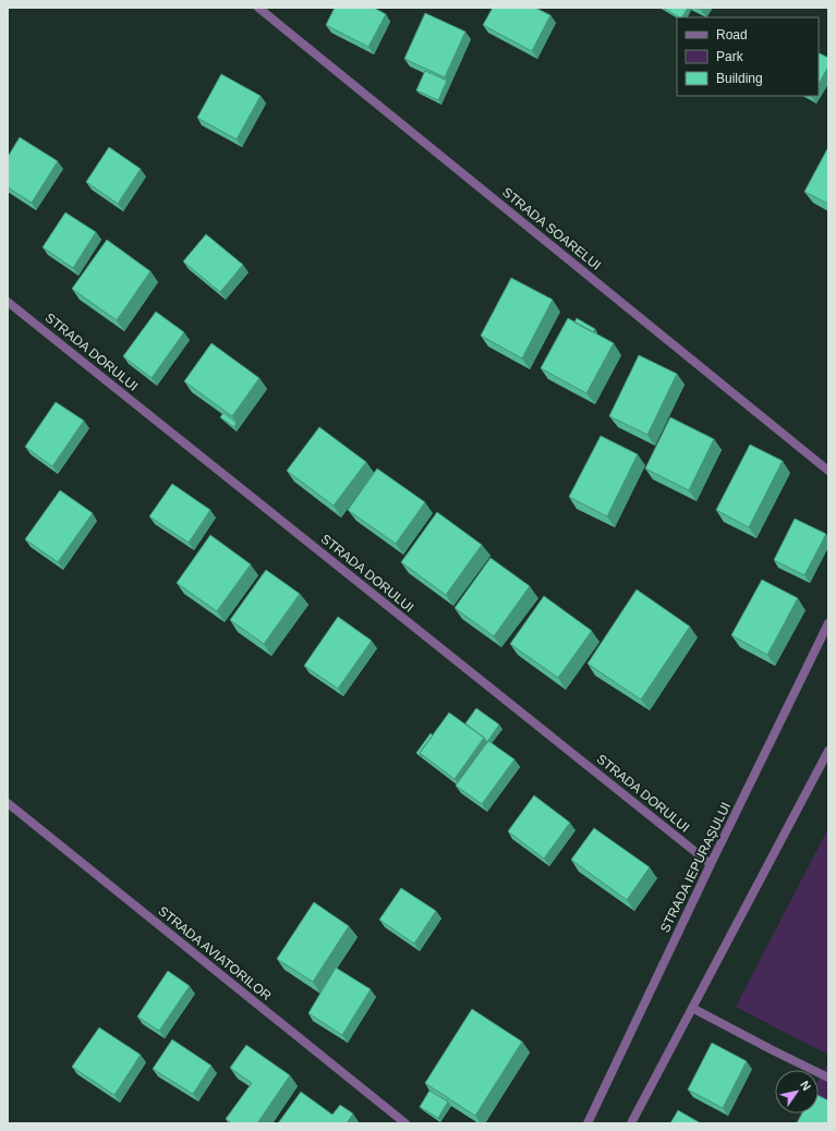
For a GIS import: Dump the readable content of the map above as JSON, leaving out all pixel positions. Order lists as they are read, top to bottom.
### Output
{
  "streets": {
    "street": [
      "STRADA SOARELUI",
      "STRADA DORULUI",
      "STRADA IEPURAȘULUI",
      "STRADA AVIATORILOR"
    ]
  },
  "crossings": [
    ["STRADA DORULUI", "STRADA IEPURAȘULUI"]
  ],
  "legend": ["Road", "Park", "Building"],
  "north": "top right"
}
